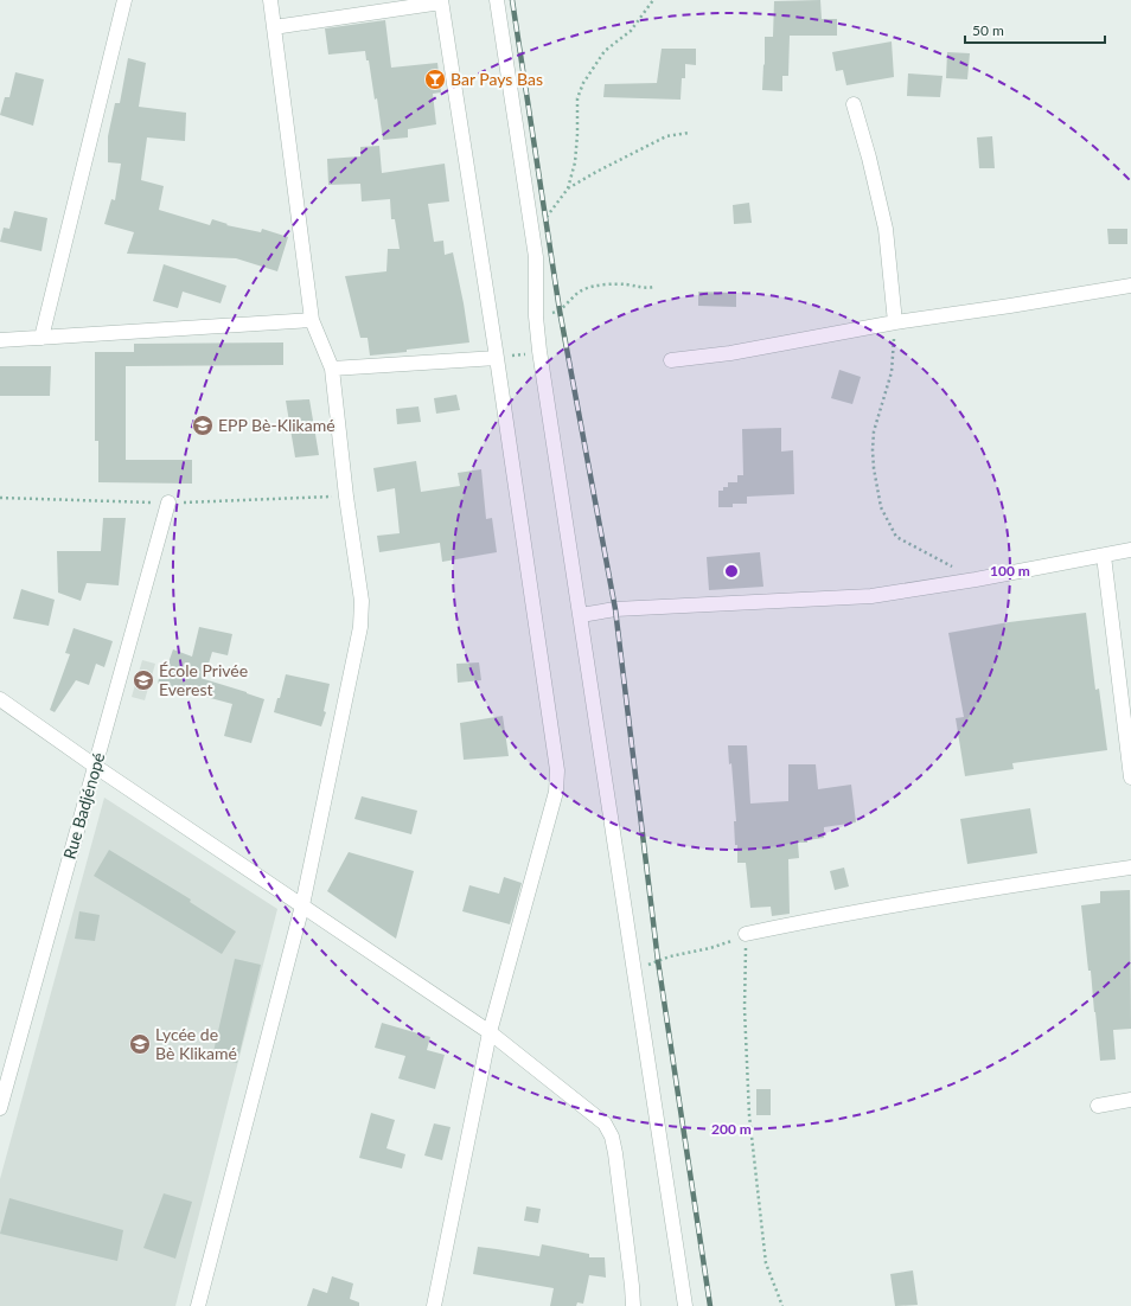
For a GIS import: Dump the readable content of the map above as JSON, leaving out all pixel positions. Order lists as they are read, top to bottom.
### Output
{
  "streets": {
    "street": ["Rue Badjénopé"]
  },
  "places": {
    "bar": ["Bar Pays Bas"],
    "school or university": ["EPP Bè-Klikamé", "École Privée Everest", "Lycée de Bè Klikamé"]
  },
  "scale_bar": "50 m",
  "rings": ["100 m", "200 m"]
}
